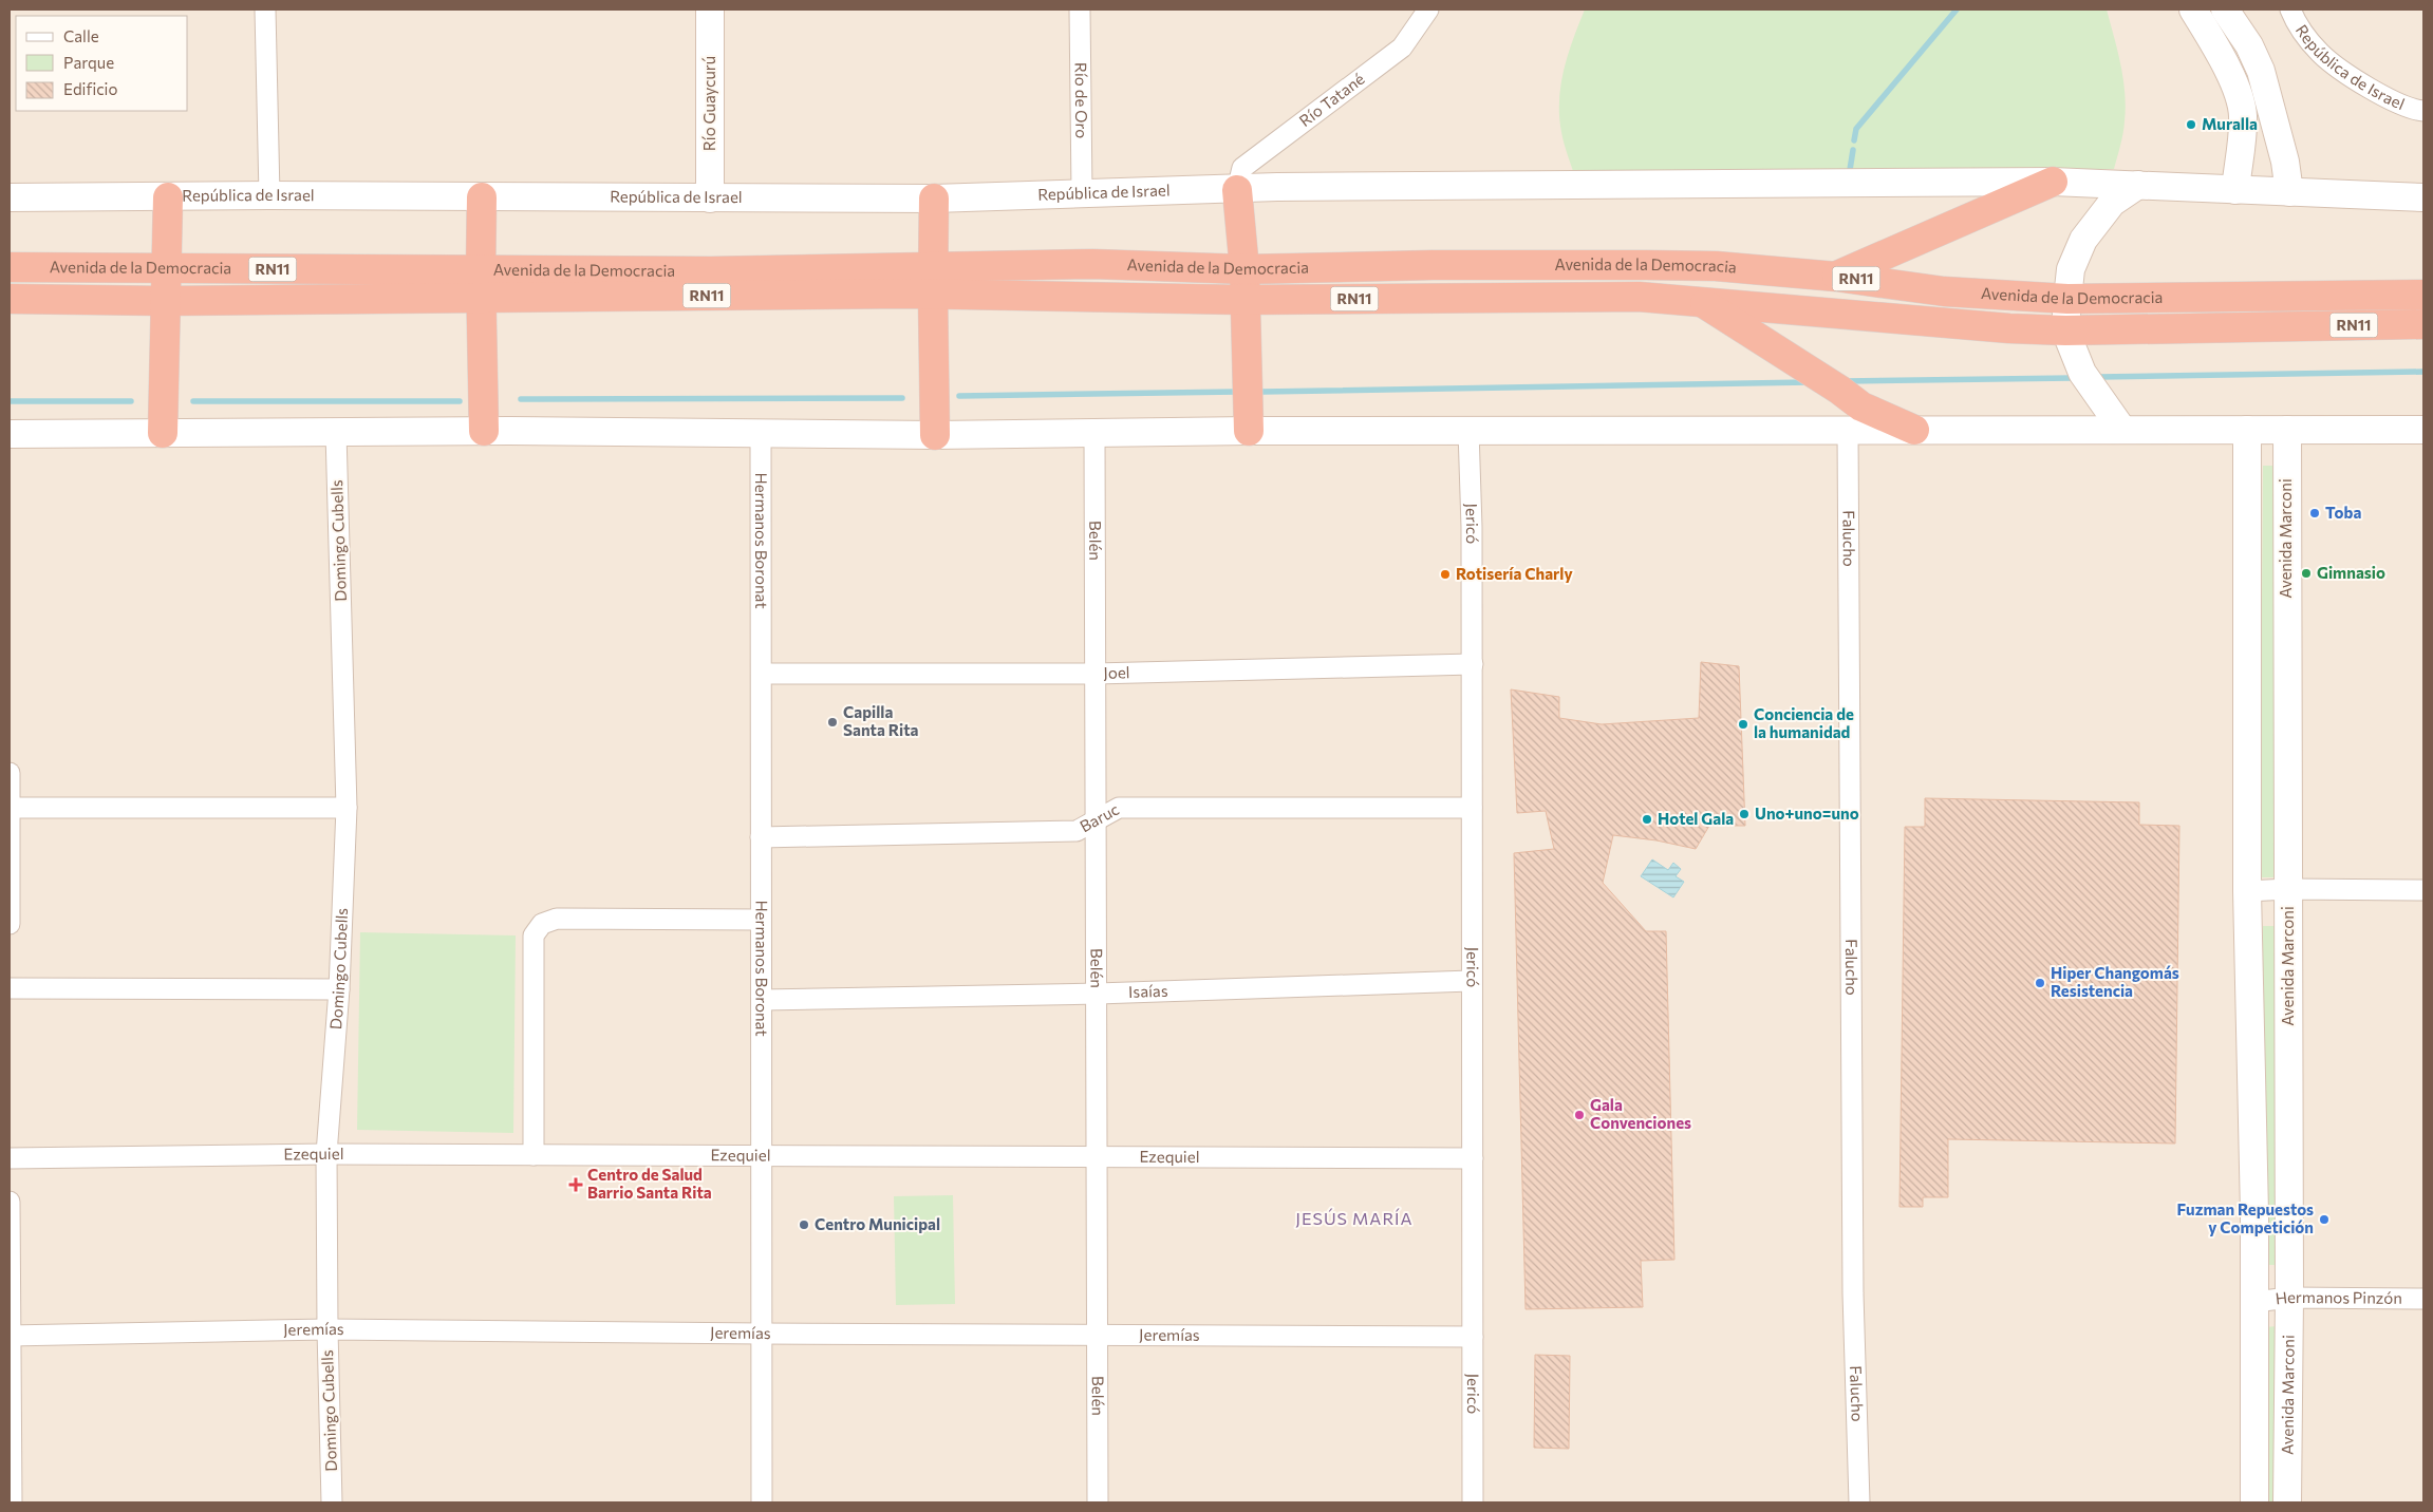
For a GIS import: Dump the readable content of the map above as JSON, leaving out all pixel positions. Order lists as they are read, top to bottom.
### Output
{
  "streets": {
    "highway": ["Avenida de la Democracia", "RN11"],
    "street": [
      "República de Israel",
      "Río Tatané",
      "Río de Oro",
      "Río Guaycurú",
      "Jericó",
      "Falucho",
      "Avenida Marconi",
      "Domingo Cubells",
      "Hermanos Boronat",
      "Belén",
      "Joel",
      "Baruc",
      "Isaías",
      "Ezequiel",
      "Hermanos Pinzón",
      "Jeremías"
    ]
  },
  "crossings": [
    ["República de Israel", "Río Tatané"],
    ["República de Israel", "Río de Oro"],
    ["República de Israel", "Río Guaycurú"],
    ["Jericó", "Joel"],
    ["Jericó", "Baruc"],
    ["Jericó", "Isaías"],
    ["Jericó", "Ezequiel"],
    ["Jericó", "Jeremías"],
    ["Avenida Marconi", "Hermanos Pinzón"],
    ["Domingo Cubells", "Ezequiel"],
    ["Domingo Cubells", "Jeremías"],
    ["Hermanos Boronat", "Joel"],
    ["Hermanos Boronat", "Baruc"],
    ["Hermanos Boronat", "Isaías"],
    ["Hermanos Boronat", "Ezequiel"],
    ["Hermanos Boronat", "Jeremías"],
    ["Belén", "Joel"],
    ["Belén", "Baruc"],
    ["Belén", "Isaías"],
    ["Belén", "Ezequiel"],
    ["Belén", "Jeremías"]
  ],
  "districts": ["JESÚS MARÍA"],
  "places": {
    "other": [
      "Muralla",
      "Toba",
      "Gimnasio",
      "Rotisería Charly",
      "Capilla Santa Rita",
      "Conciencia de la humanidad",
      "Uno+uno=uno",
      "Hotel Gala",
      "Hiper Changomás Resistencia",
      "Gala Convenciones",
      "Fuzman Repuestos y Competición",
      "Centro Municipal"
    ],
    "health": ["Centro de Salud Barrio Santa Rita"]
  },
  "legend": ["Calle", "Parque", "Edificio"]
}
